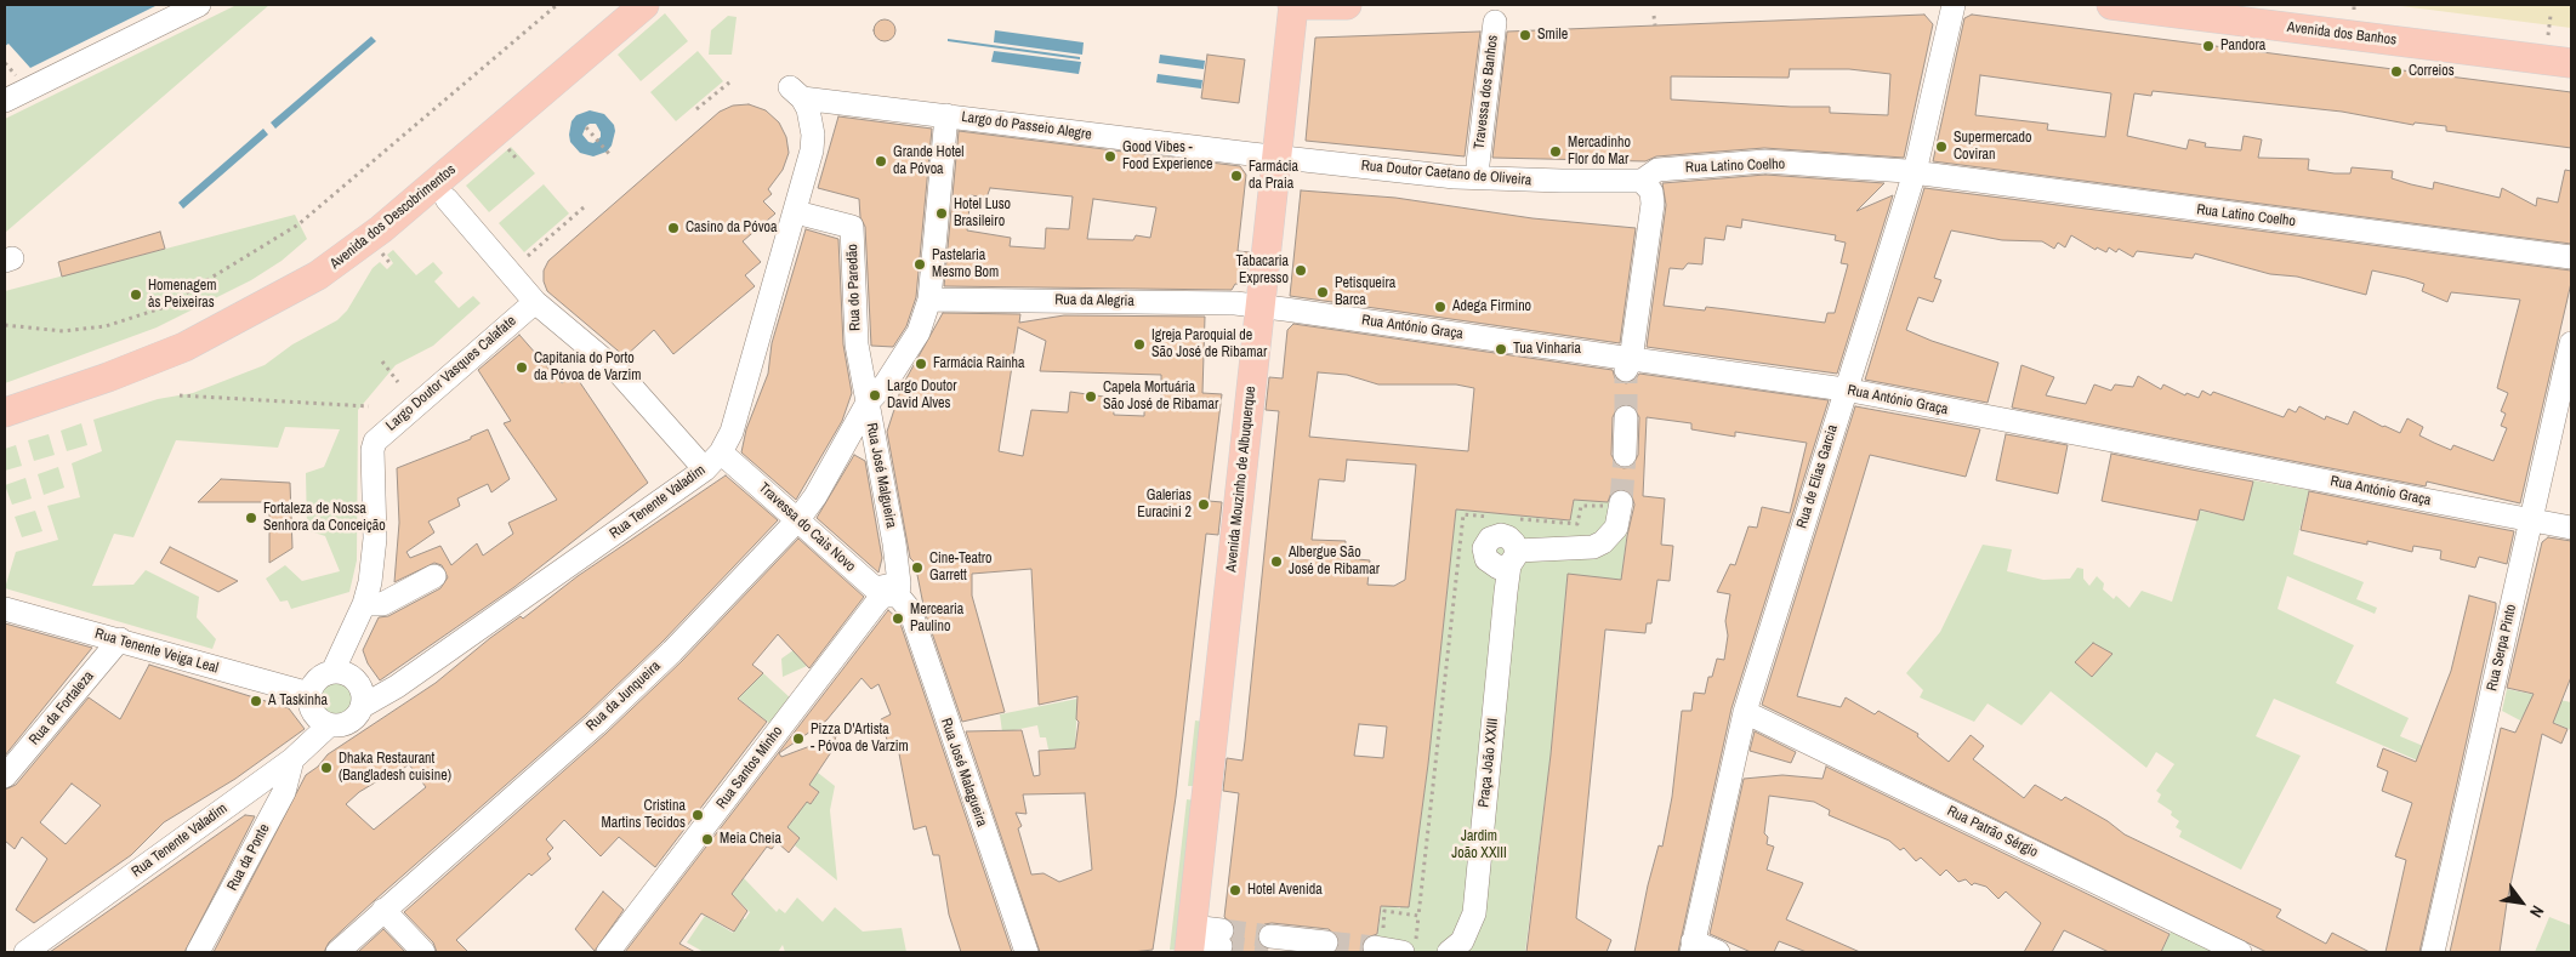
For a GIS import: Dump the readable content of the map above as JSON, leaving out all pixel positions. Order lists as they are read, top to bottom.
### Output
{
  "streets": {
    "main road": ["Avenida dos Banhos", "Avenida dos Descobrimentos", "Avenida Mouzinho de Albuquerque"],
    "street": [
      "Travessa dos Banhos",
      "Largo do Passeio Alegre",
      "Rua Latino Coelho",
      "Rua Doutor Caetano de Oliveira",
      "Rua do Paredão",
      "Rua da Alegria",
      "Rua António Graça",
      "Largo Doutor Vasques Calafate",
      "Rua José Malgueira",
      "Rua de Elias Garcia",
      "Rua Tenente Valadim",
      "Travessa do Cais Novo",
      "Rua Serpa Pinto",
      "Rua Tenente Veiga Leal",
      "Rua da Junqueira",
      "Rua da Fortaleza",
      "Praça João XXIII",
      "Rua Santos Minho",
      "Rua José Malagueira",
      "Rua Patrão Sérgio",
      "Rua da Ponte"
    ]
  },
  "crossings": [
    ["Largo do Passeio Alegre", "Rua Doutor Caetano de Oliveira"],
    ["Largo do Passeio Alegre", "Rua José Malgueira"],
    ["Largo do Passeio Alegre", "Avenida Mouzinho de Albuquerque"],
    ["Largo do Passeio Alegre", "Rua Tenente Valadim"],
    ["Rua Latino Coelho", "Rua Doutor Caetano de Oliveira"],
    ["Rua Doutor Caetano de Oliveira", "Avenida Mouzinho de Albuquerque"],
    ["Rua do Paredão", "Rua José Malgueira"],
    ["Rua do Paredão", "Rua Tenente Valadim"],
    ["Rua do Paredão", "Rua da Junqueira"],
    ["Rua da Alegria", "Rua António Graça"],
    ["Rua da Alegria", "Rua José Malgueira"],
    ["Rua da Alegria", "Avenida Mouzinho de Albuquerque"],
    ["Rua António Graça", "Rua de Elias Garcia"],
    ["Rua António Graça", "Avenida Mouzinho de Albuquerque"],
    ["Rua António Graça", "Rua Serpa Pinto"],
    ["Rua José Malgueira", "Travessa do Cais Novo"],
    ["Rua José Malgueira", "Rua da Junqueira"],
    ["Rua José Malgueira", "Rua Santos Minho"],
    ["Rua José Malgueira", "Rua José Malagueira"],
    ["Rua de Elias Garcia", "Rua Patrão Sérgio"],
    ["Rua Tenente Valadim", "Travessa do Cais Novo"],
    ["Rua Tenente Valadim", "Rua Tenente Veiga Leal"],
    ["Rua Tenente Valadim", "Rua da Ponte"],
    ["Travessa do Cais Novo", "Rua da Junqueira"],
    ["Travessa do Cais Novo", "Rua Santos Minho"],
    ["Travessa do Cais Novo", "Rua José Malagueira"],
    ["Rua Tenente Veiga Leal", "Rua da Fortaleza"],
    ["Rua Santos Minho", "Rua José Malagueira"]
  ],
  "parks": ["Jardim João XXIII"],
  "places": [
    "Smile",
    "Pandora",
    "Correios",
    "Supermercado Coviran",
    "Mercadinho Flor do Mar",
    "Good Vibes - Food Experience",
    "Grande Hotel da Póvoa",
    "Farmácia da Praia",
    "Hotel Luso Brasileiro",
    "Casino da Póvoa",
    "Pastelaria Mesmo Bom",
    "Tabacaria Expresso",
    "Petisqueira Barca",
    "Homenagem às Peixeiras",
    "Adega Firmino",
    "Igreja Paroquial de São José de Ribamar",
    "Tua Vinharia",
    "Farmácia Rainha",
    "Capitania do Porto da Póvoa de Varzim",
    "Largo Doutor David Alves",
    "Capela Mortuária São José de Ribamar",
    "Galerias Euracini 2",
    "Fortaleza de Nossa Senhora da Conceição",
    "Albergue São José de Ribamar",
    "Cine-Teatro Garrett",
    "Mercearia Paulino",
    "A Taskinha",
    "Pizza D'Artista - Póvoa de Varzim",
    "Dhaka Restaurant (Bangladesh cuisine)",
    "Cristina Martins Tecidos",
    "Meia Cheia",
    "Hotel Avenida"
  ],
  "north": "bottom right"
}
